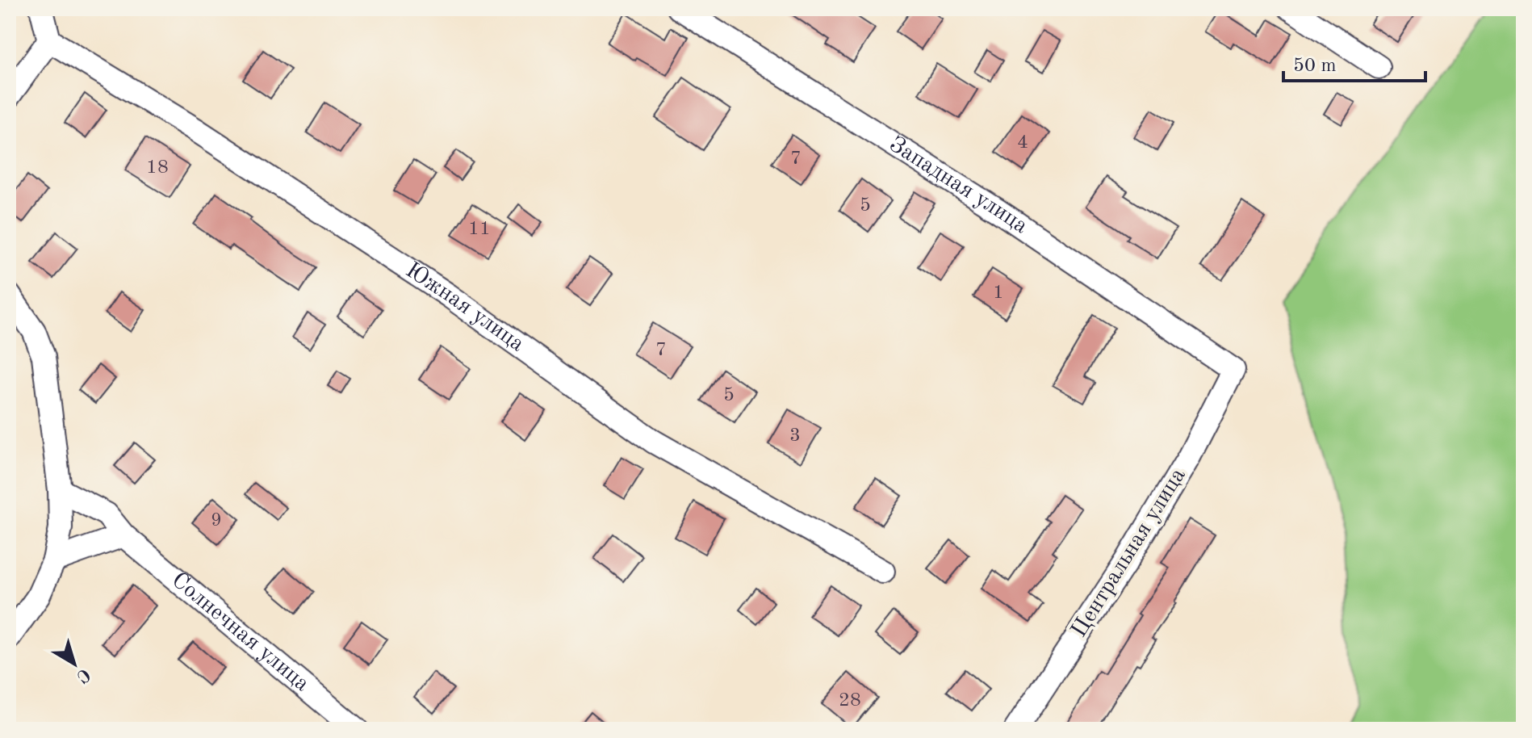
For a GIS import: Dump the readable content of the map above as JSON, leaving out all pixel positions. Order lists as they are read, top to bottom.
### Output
{
  "streets": {
    "street": [
      "Западная улица",
      "Южная улица",
      "Центральная улица",
      "Солнечная улица"
    ]
  },
  "crossings": [
    ["Западная улица", "Центральная улица"]
  ],
  "house_numbers": [
    "4",
    "7",
    "18",
    "5",
    "11",
    "1",
    "7",
    "5",
    "3",
    "9",
    "28"
  ],
  "scale_bar": "50 m",
  "north": "bottom right"
}
